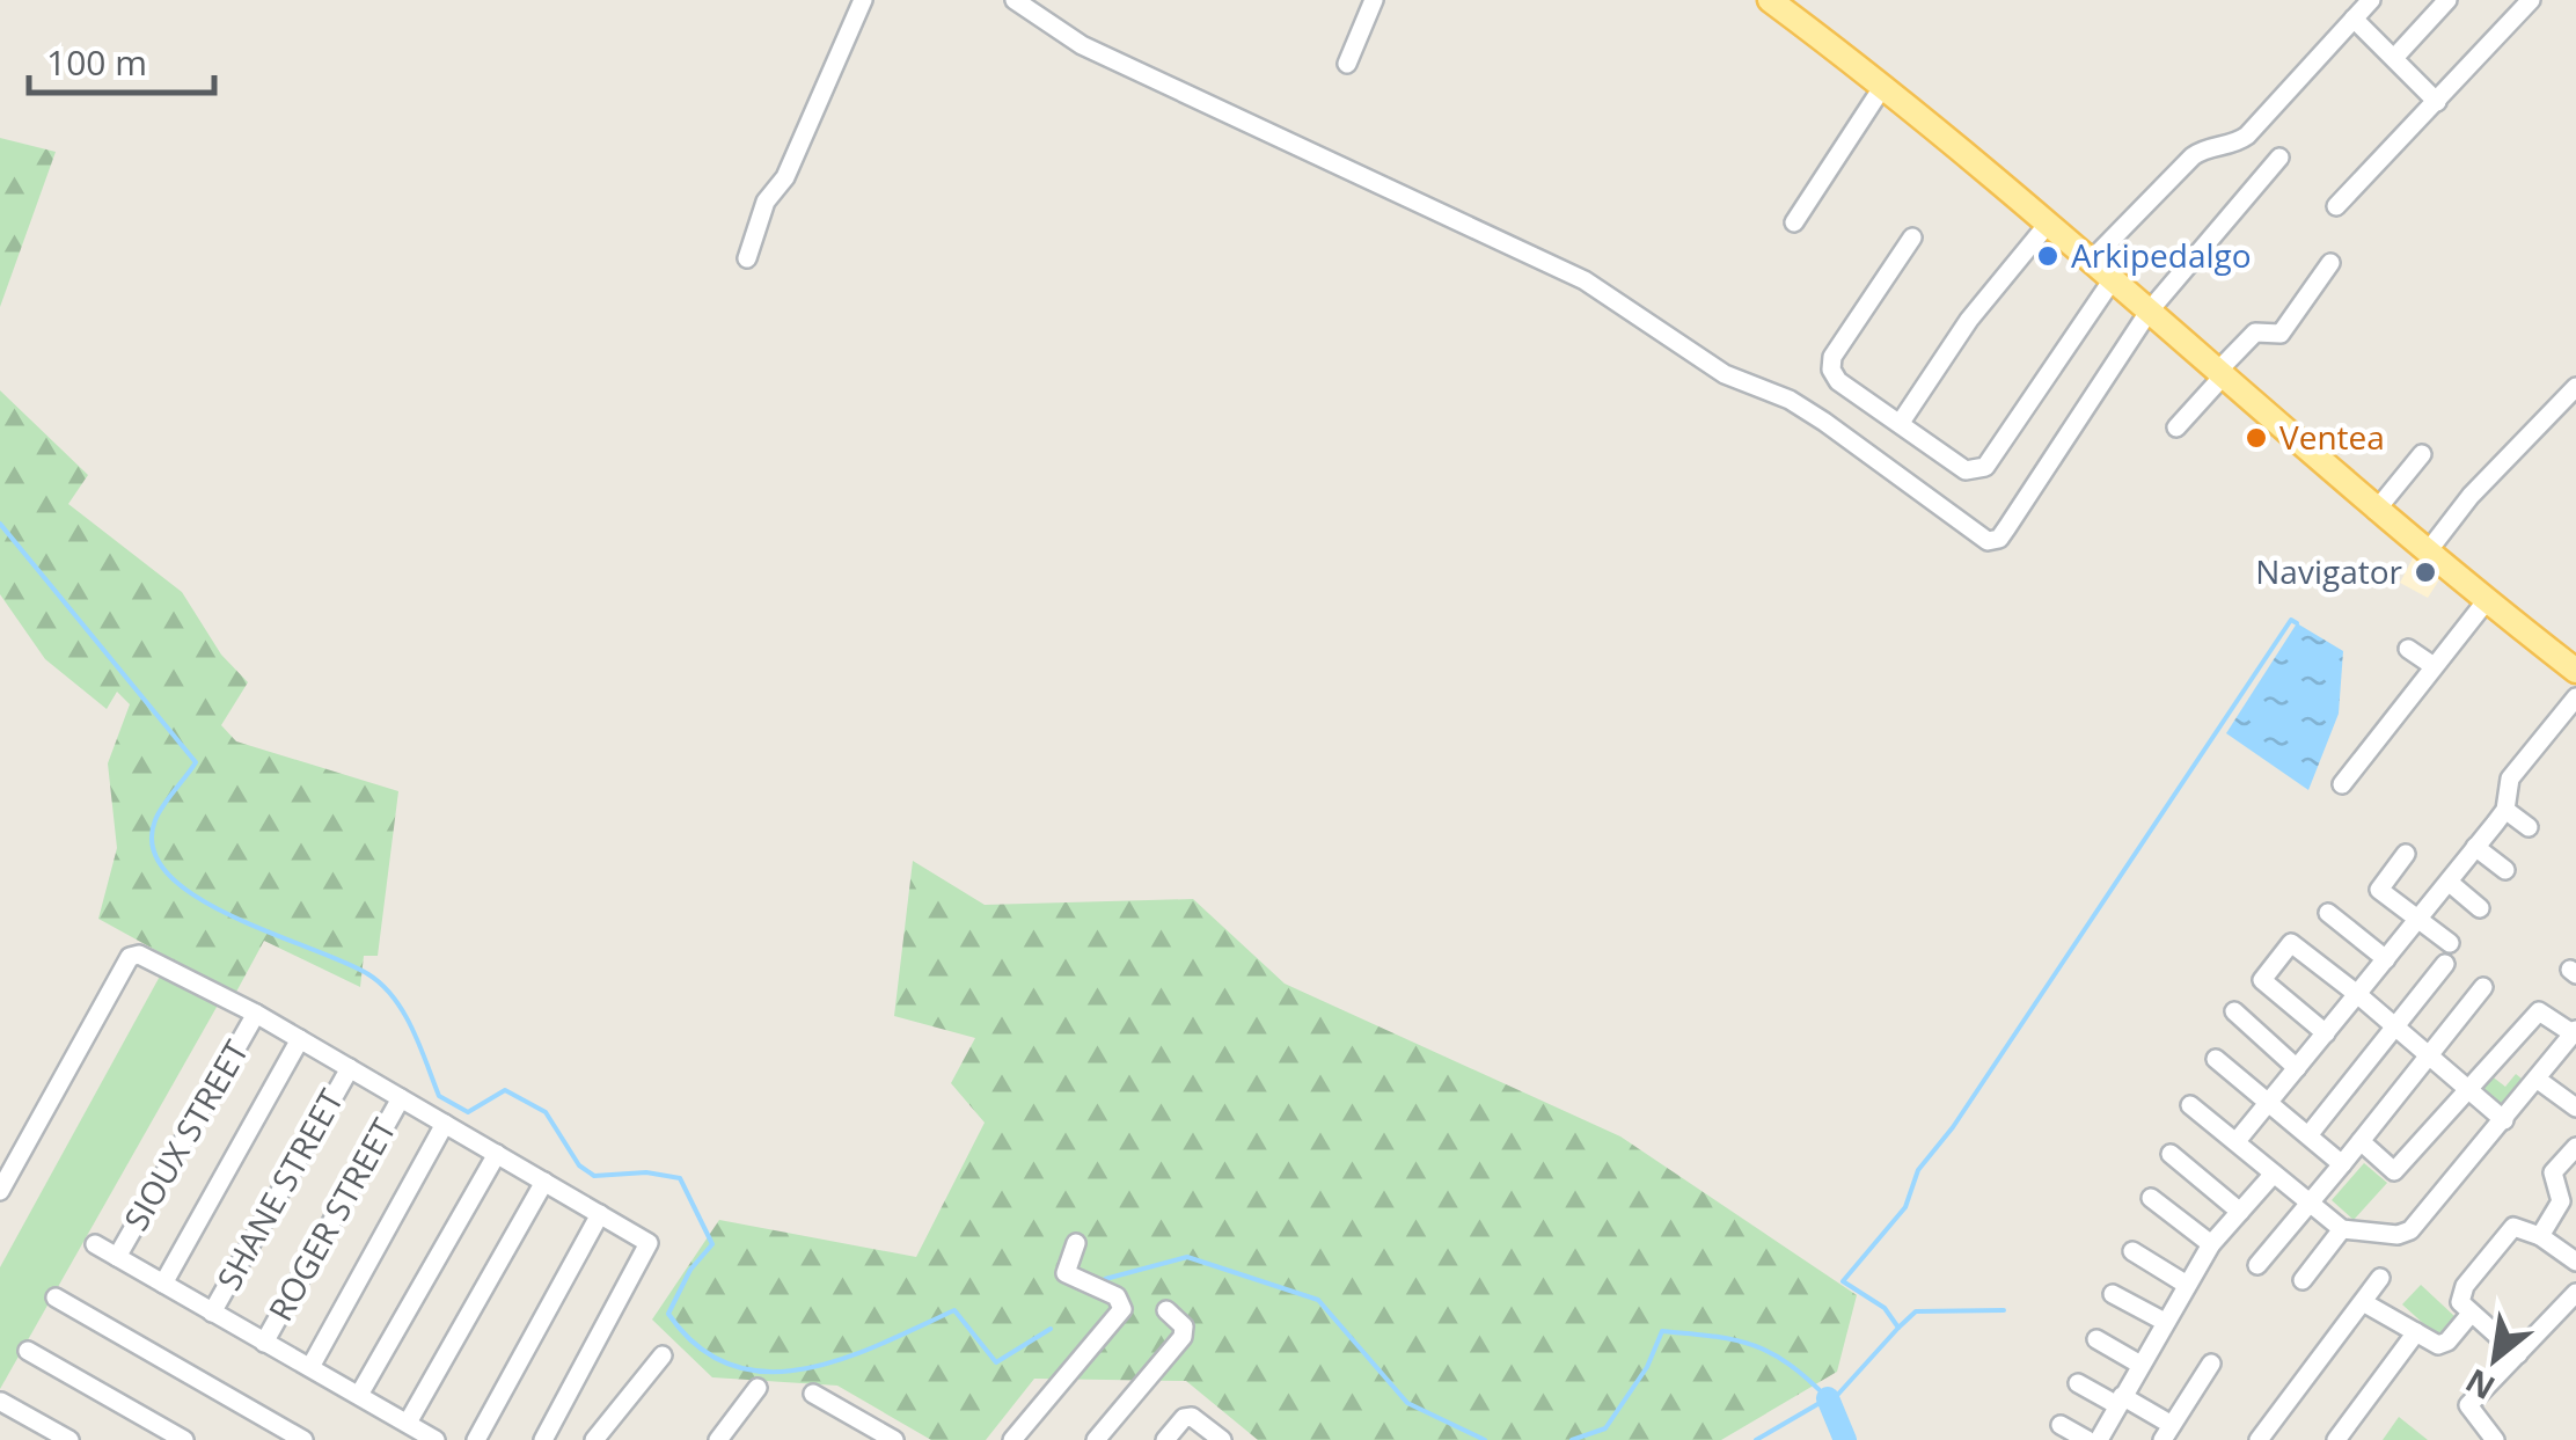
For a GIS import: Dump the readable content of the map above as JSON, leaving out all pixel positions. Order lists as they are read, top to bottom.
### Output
{
  "streets": {
    "street": ["SIOUX STREET", "SHANE STREET", "ROGER STREET"]
  },
  "places": ["Arkipedalgo", "Ventea", "Navigator"],
  "scale_bar": "100 m",
  "north": "bottom left"
}
